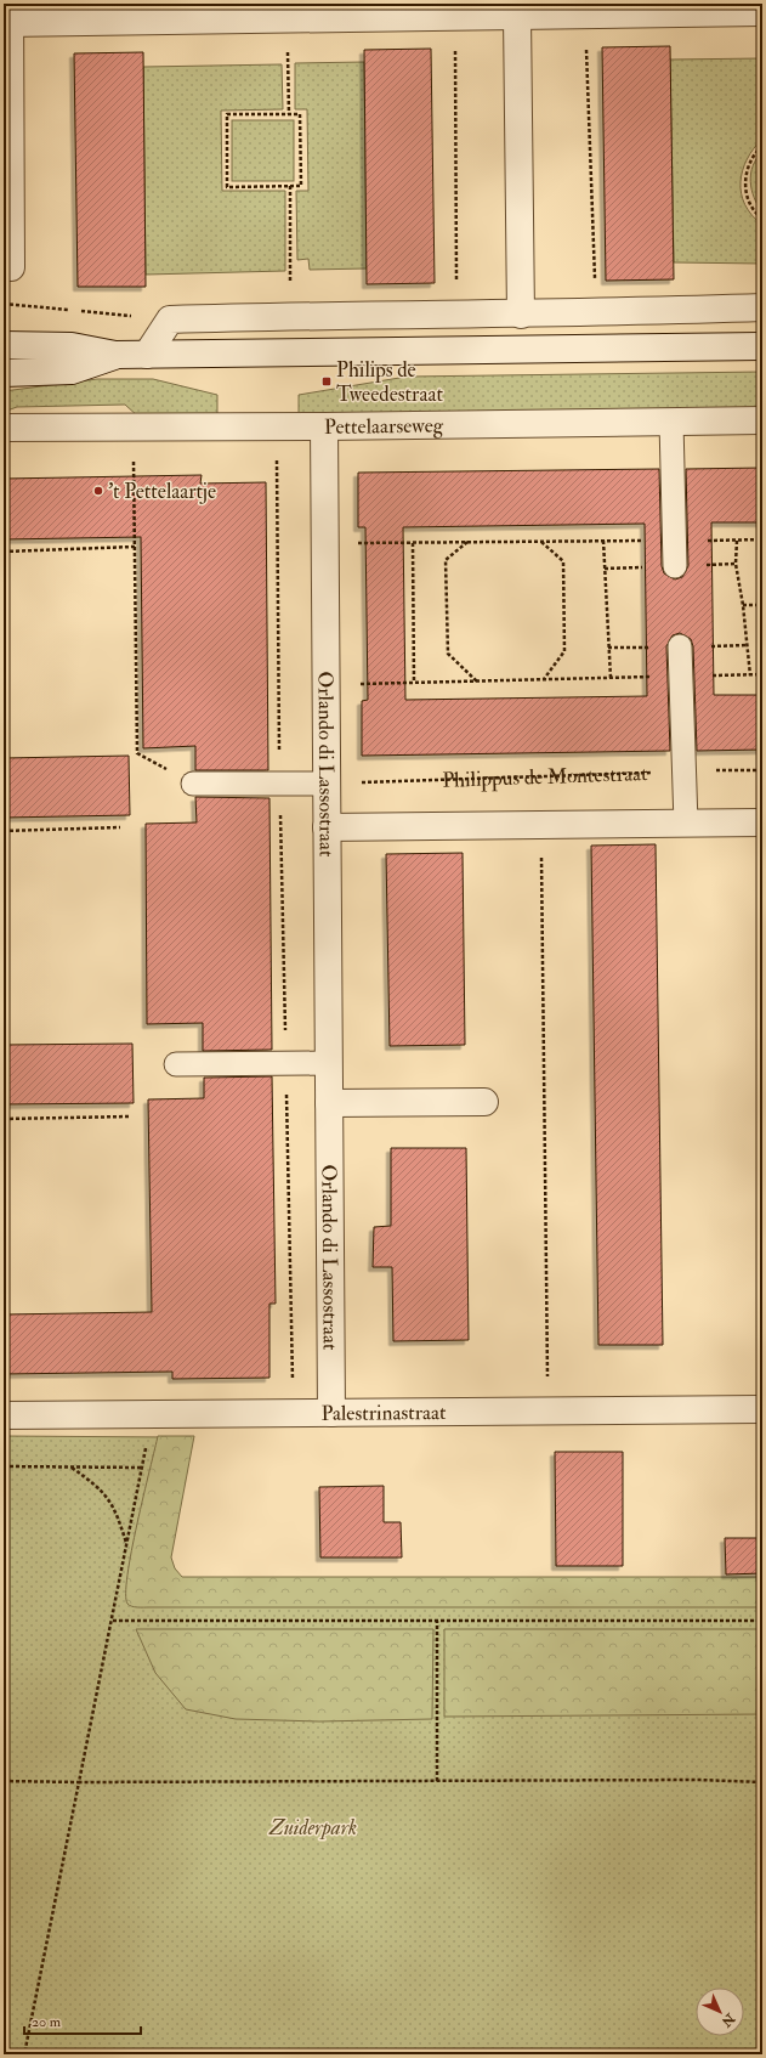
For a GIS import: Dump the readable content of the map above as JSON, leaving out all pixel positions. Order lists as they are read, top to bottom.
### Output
{
  "streets": {
    "street": ["Pettelaarseweg", "Orlando di Lassostraat", "Palestrinastraat"],
    "path": ["Philippus de Montestraat"]
  },
  "crossings": [
    ["Pettelaarseweg", "Orlando di Lassostraat"],
    ["Orlando di Lassostraat", "Philippus de Montestraat"],
    ["Orlando di Lassostraat", "Palestrinastraat"]
  ],
  "parks": ["Zuiderpark"],
  "places": {
    "transit": ["Philips de Tweedestraat"],
    "other": ["'t Pettelaartje"]
  },
  "scale_bar": "20 m",
  "north": "bottom right"
}
